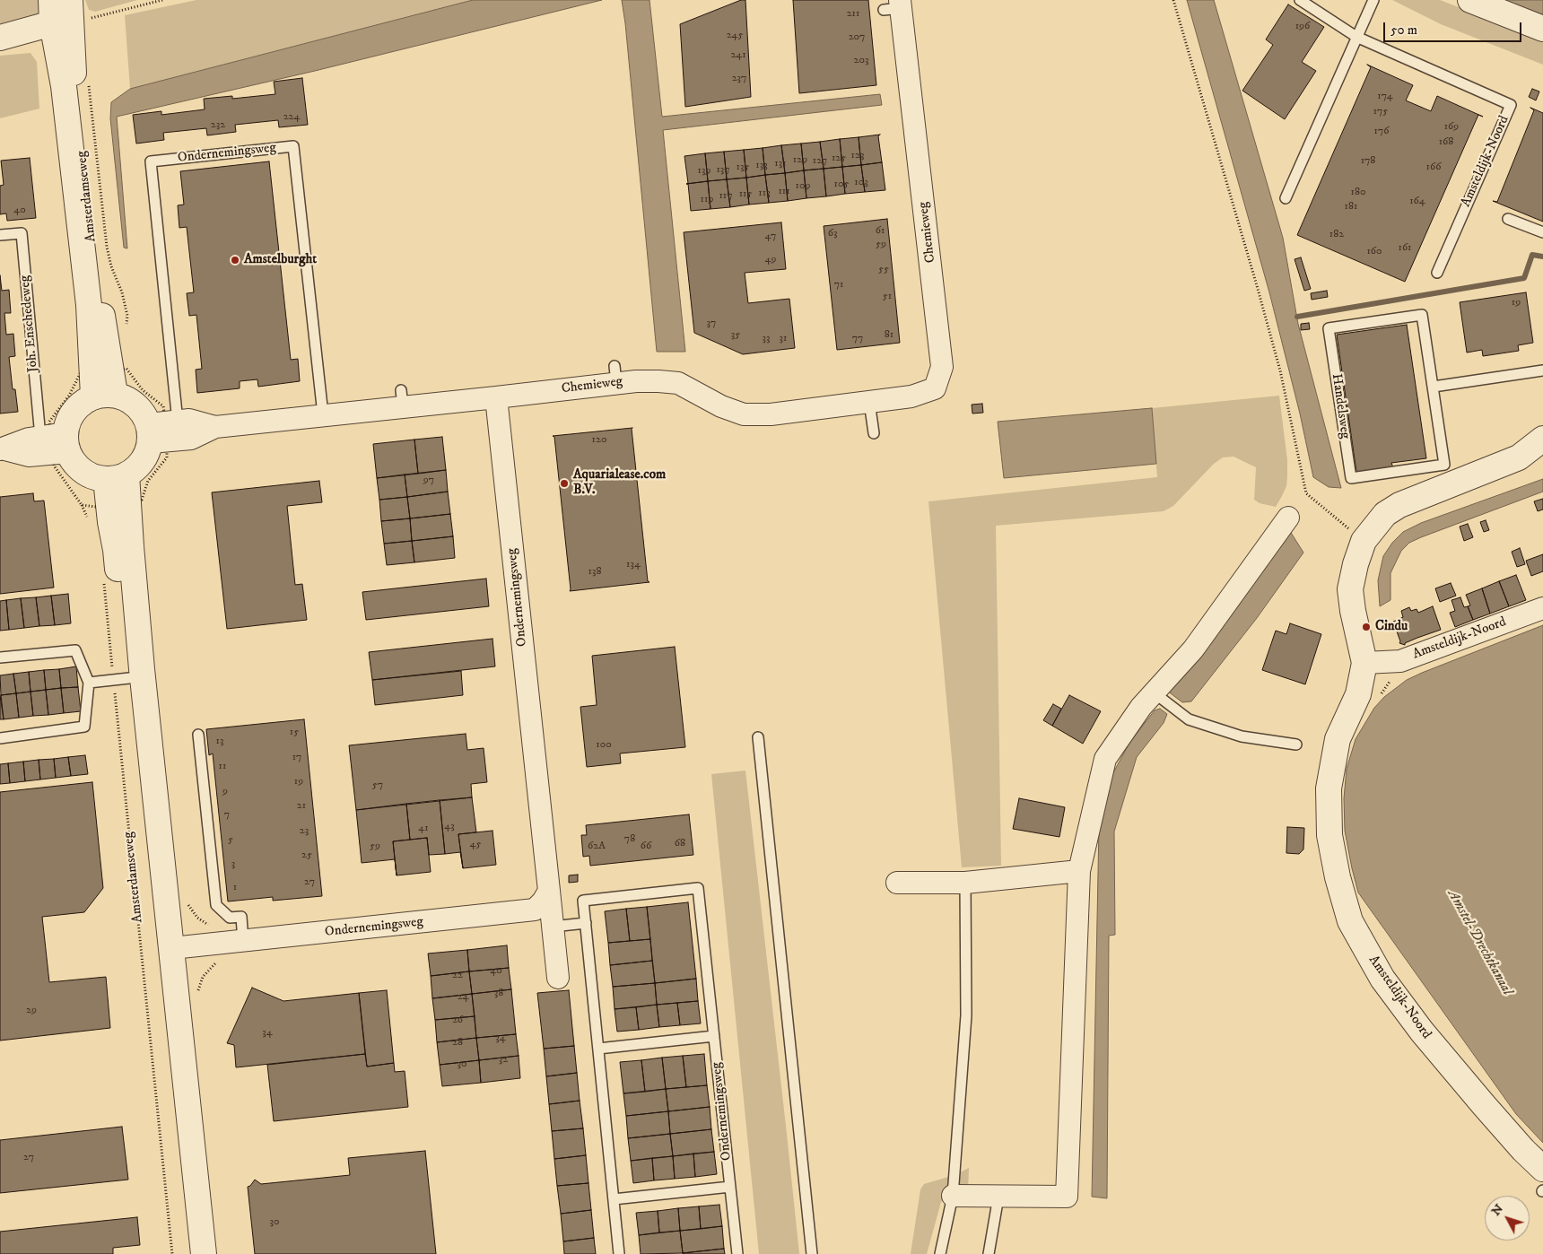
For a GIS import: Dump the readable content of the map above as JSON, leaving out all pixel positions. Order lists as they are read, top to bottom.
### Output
{
  "streets": {
    "street": [
      "Ondernemingsweg",
      "Amsteldijk-Noord",
      "Amsterdamseweg",
      "Chemieweg"
    ],
    "lane": ["Joh. Enschedeweg", "Handelsweg"]
  },
  "crossings": [
    ["Ondernemingsweg", "Amsterdamseweg"],
    ["Ondernemingsweg", "Chemieweg"],
    ["Ondernemingsweg", "Joh. Enschedeweg"],
    ["Amsterdamseweg", "Joh. Enschedeweg"]
  ],
  "water": ["Amstel-Drechtkanaal"],
  "places": ["Amstelburght", "Aquarialease.com B.V.", "Cindu"],
  "house_numbers": [
    "211",
    "196",
    "245",
    "207",
    "241",
    "203",
    "237",
    "174",
    "175",
    "224",
    "232",
    "169",
    "176",
    "168",
    "123",
    "125",
    "129",
    "127",
    "178",
    "131",
    "133",
    "135",
    "166",
    "137",
    "139",
    "103",
    "105",
    "109",
    "111",
    "180",
    "113",
    "115",
    "117",
    "119",
    "164",
    "181",
    "40",
    "61",
    "63",
    "182",
    "47",
    "59",
    "161",
    "160",
    "49",
    "55",
    "71",
    "51",
    "19",
    "37",
    "35",
    "81",
    "33",
    "31",
    "77",
    "120",
    "97",
    "134",
    "138",
    "15",
    "13",
    "100",
    "17",
    "11",
    "19",
    "57",
    "9",
    "21",
    "7",
    "43",
    "41",
    "23",
    "78",
    "5",
    "68",
    "45",
    "59",
    "62A",
    "66",
    "25",
    "3",
    "27",
    "1",
    "40",
    "22",
    "38",
    "24",
    "29",
    "26",
    "34",
    "34",
    "28",
    "32",
    "30",
    "27",
    "30"
  ],
  "scale_bar": "50 m",
  "north": "top left"
}
